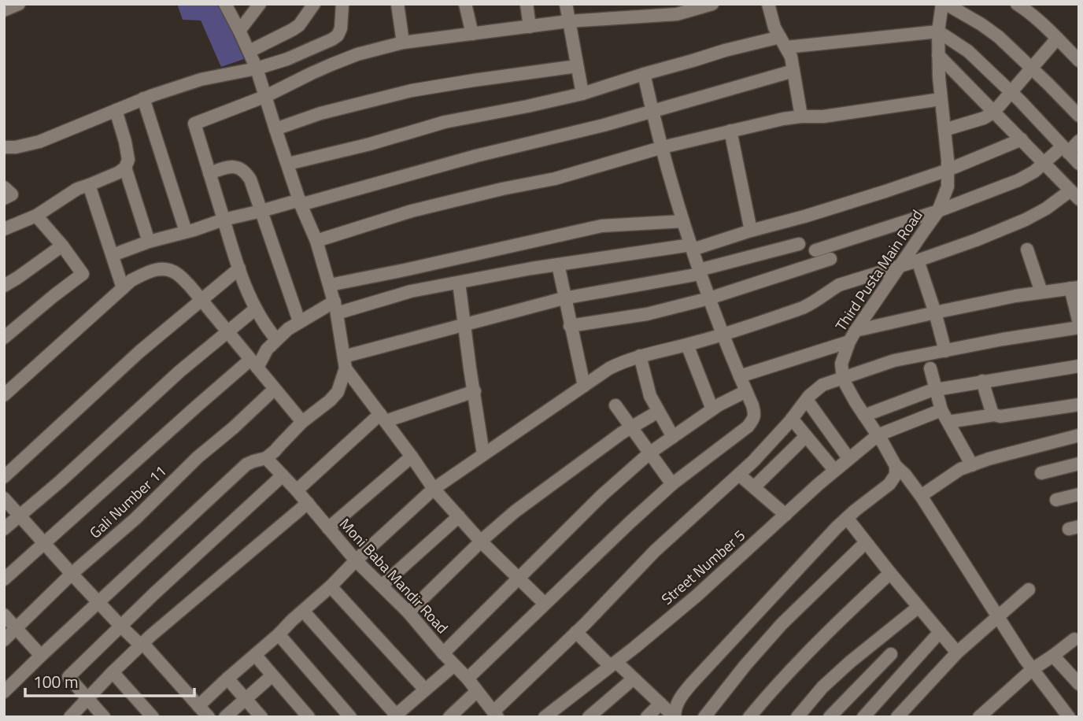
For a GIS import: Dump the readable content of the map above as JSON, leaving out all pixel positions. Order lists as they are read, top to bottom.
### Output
{
  "streets": {
    "street": [
      "Third Pusta Main Road",
      "Gali Number 11",
      "Street Number 5",
      "Moni Baba Mandir Road"
    ]
  },
  "scale_bar": "100 m"
}
